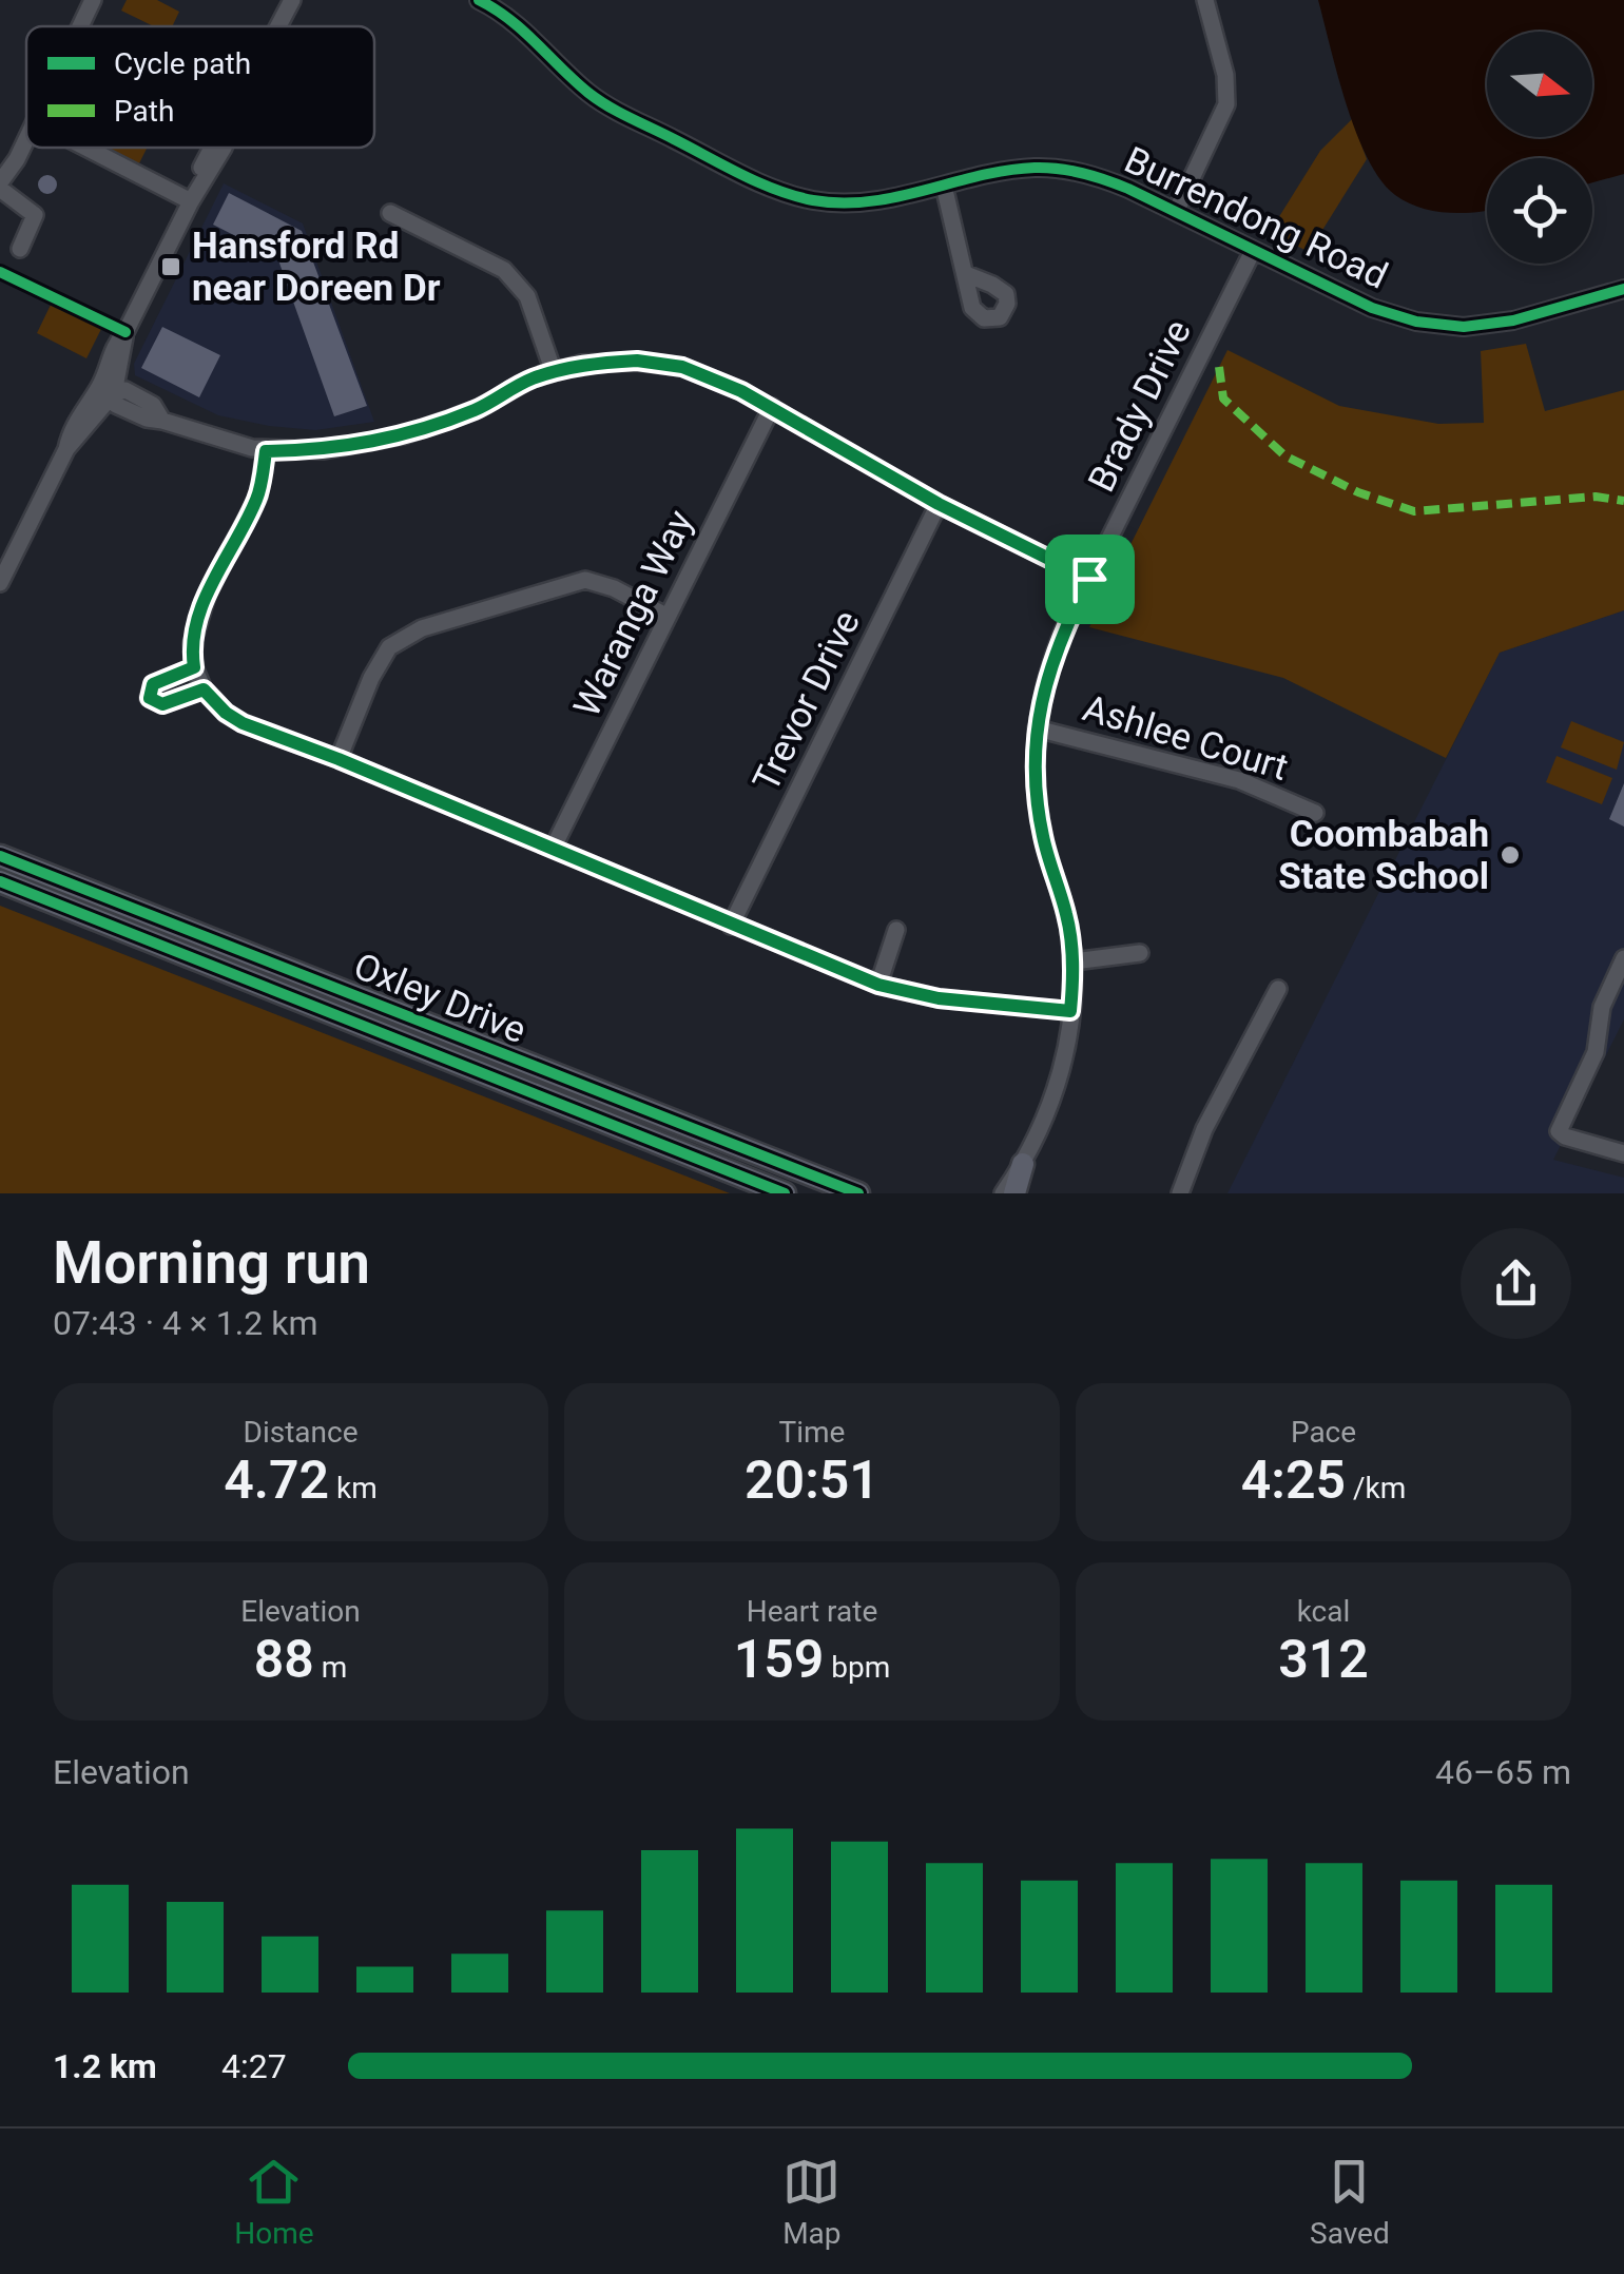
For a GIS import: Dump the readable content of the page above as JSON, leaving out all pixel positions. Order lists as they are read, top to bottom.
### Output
{
  "streets": {
    "main road": ["Oxley Drive"],
    "street": [
      "Burrendong Road",
      "Brady Drive",
      "Waranga Way",
      "Trevor Drive",
      "Ashlee Court"
    ]
  },
  "crossings": [
    ["Burrendong Road", "Brady Drive"],
    ["Brady Drive", "Ashlee Court"]
  ],
  "places": {
    "transit": ["Hansford Rd near Doreen Dr"],
    "other": ["Coombabah State School"]
  },
  "legend": ["Cycle path", "Path"],
  "north": "right",
  "page": {
    "heading": ["Morning run", "07:43 · 4 × 1.2 km"],
    "stats": [
      ["Distance", "4.72 km"],
      ["Time", "20:51"],
      ["Pace", "4:25 /km"],
      ["Elevation", "88 m"],
      ["Heart rate", "159 bpm"],
      ["kcal", "312"]
    ],
    "chart": ["Elevation", "46–65 m"],
    "list": [
      {
        "name": "1.2 km",
        "note": "4:27"
      }
    ],
    "tabs": ["Home", "Map", "Saved"]
  }
}
